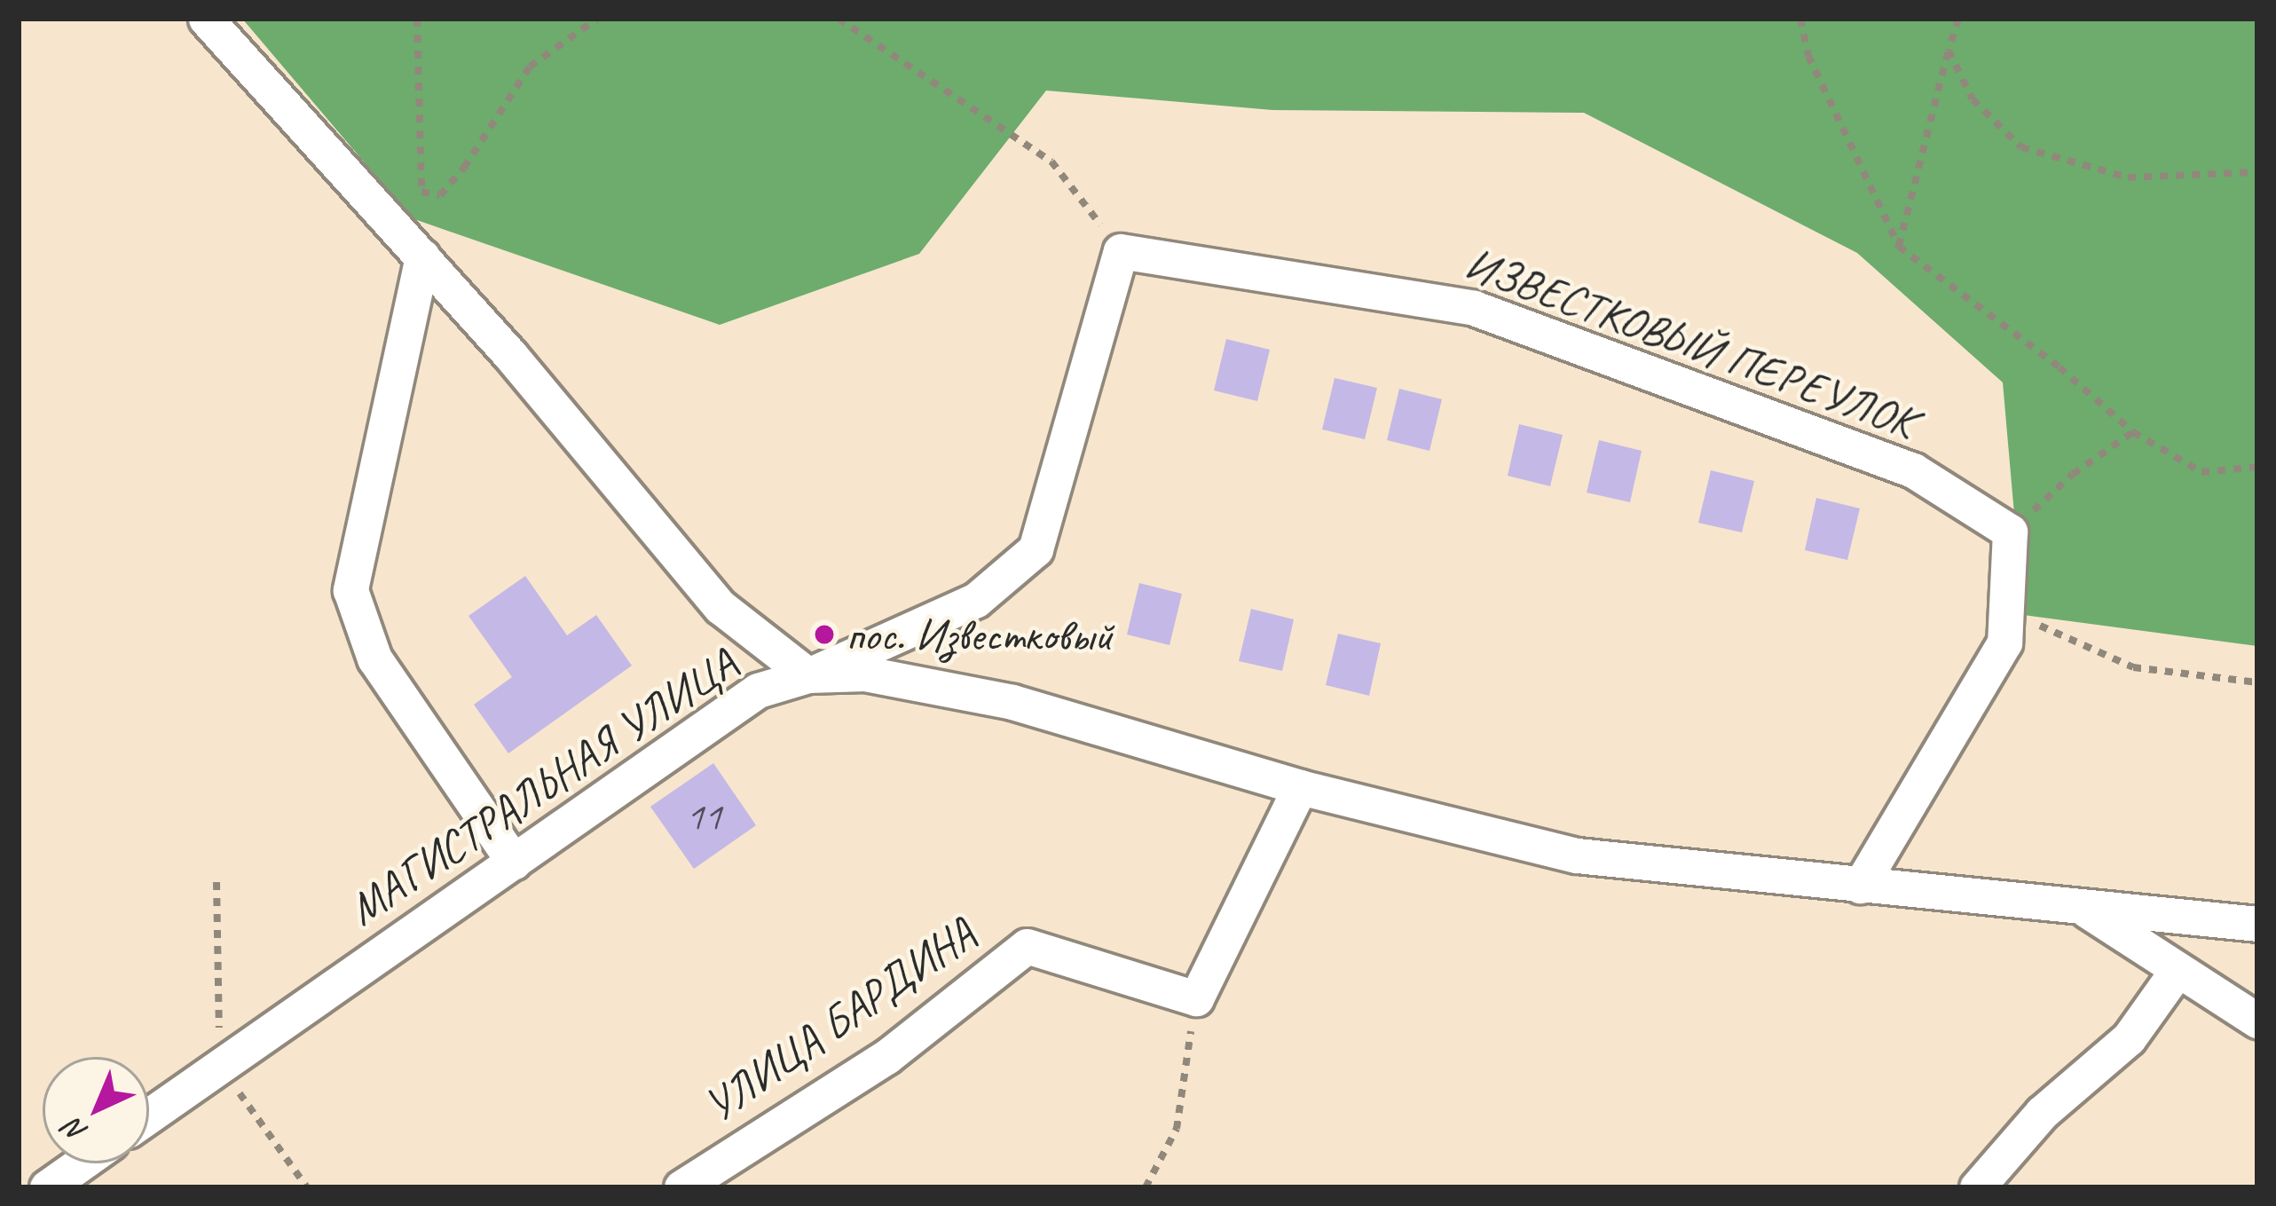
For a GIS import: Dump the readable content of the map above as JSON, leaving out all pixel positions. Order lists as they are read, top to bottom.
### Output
{
  "streets": {
    "street": ["ИЗВЕСТКОВЫЙ ПЕРЕУЛОК", "МАГИСТРАЛЬНАЯ УЛИЦА", "УЛИЦА БАРДИНА"]
  },
  "places": ["пос. Известковый"],
  "house_numbers": ["11"],
  "north": "bottom left"
}
